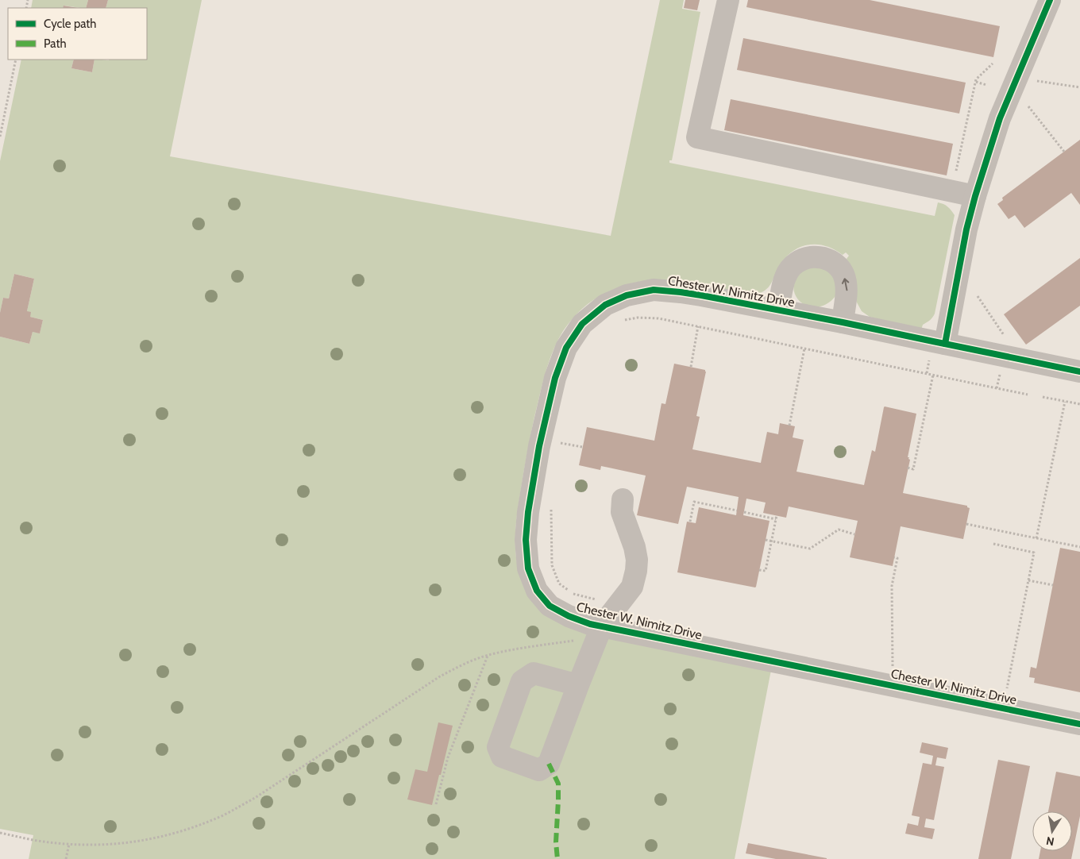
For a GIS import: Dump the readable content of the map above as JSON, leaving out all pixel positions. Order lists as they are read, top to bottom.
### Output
{
  "streets": {
    "street": ["Chester W. Nimitz Drive"]
  },
  "legend": ["Cycle path", "Path"],
  "north": "bottom"
}
